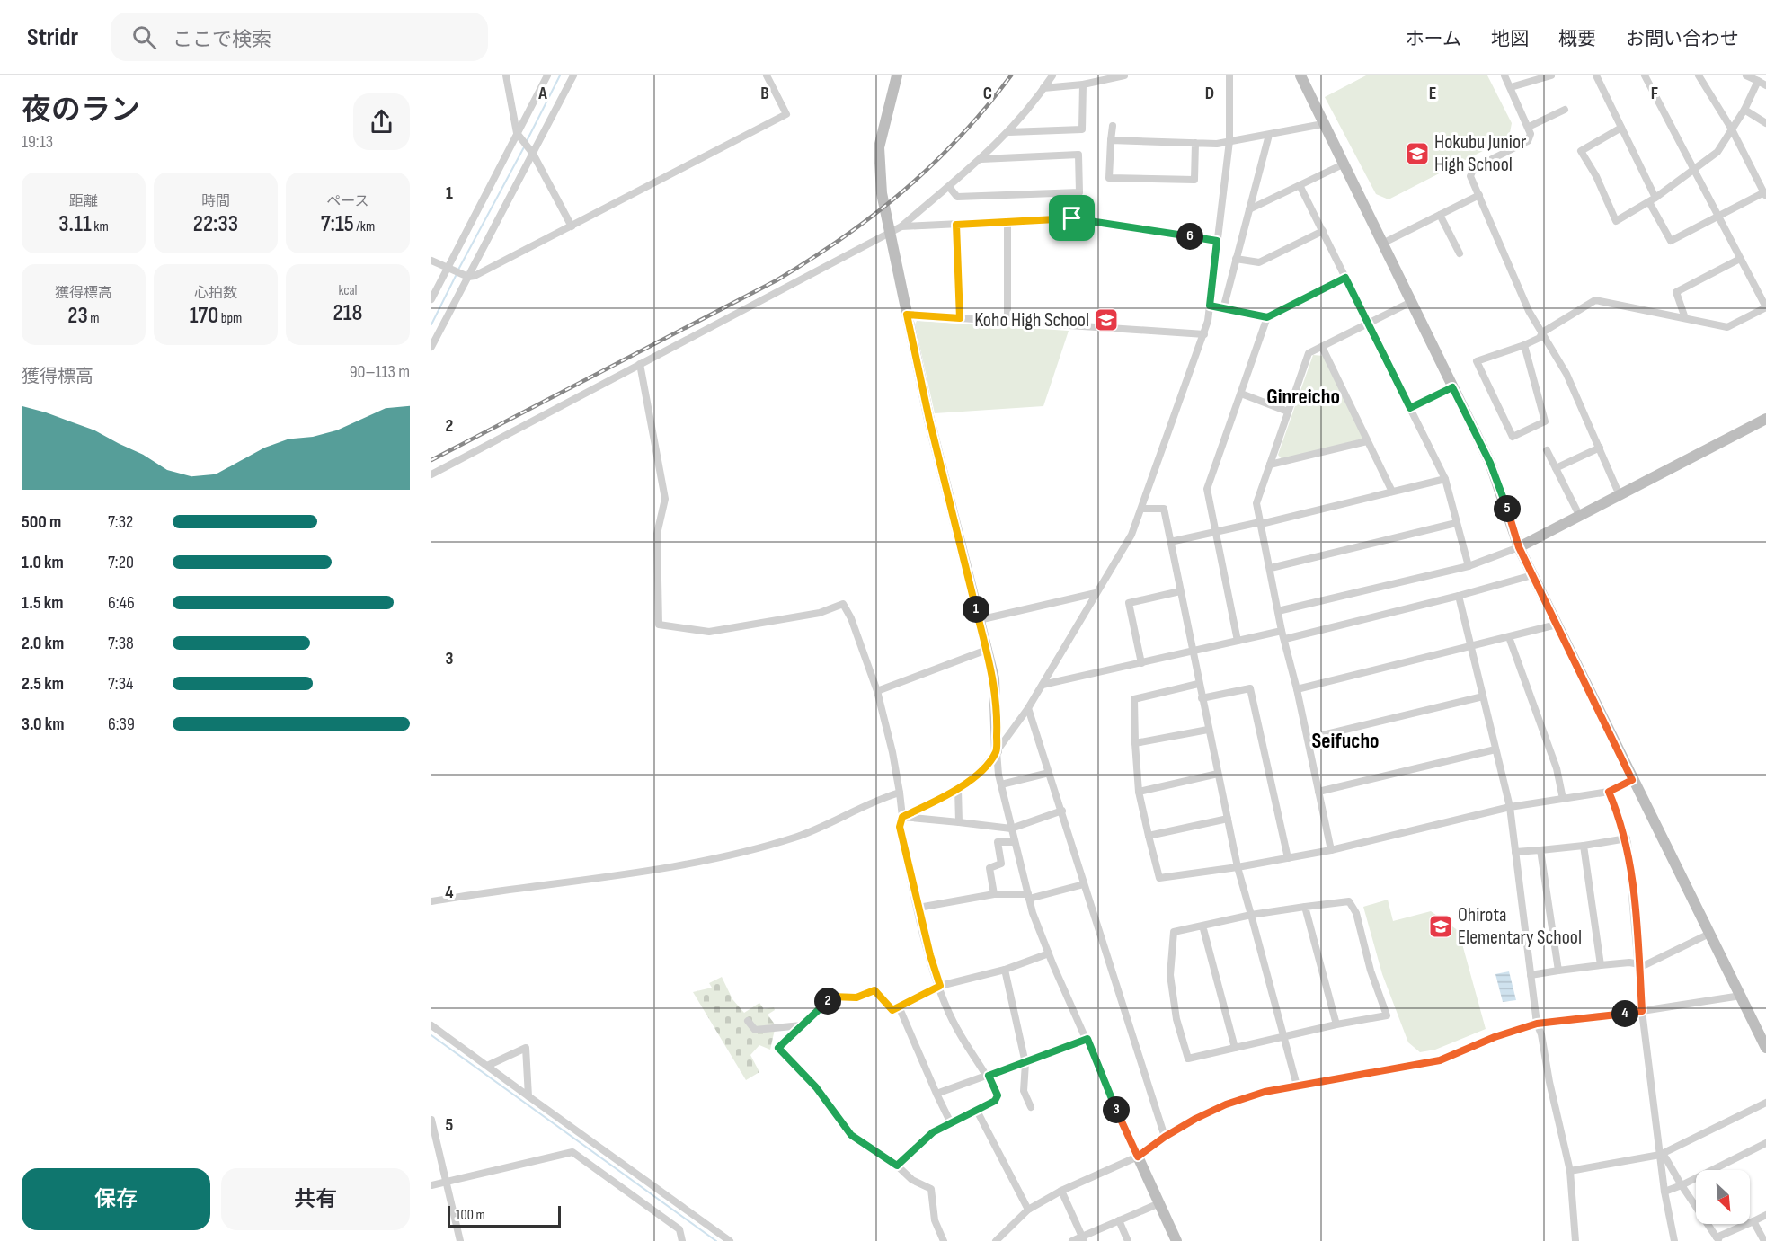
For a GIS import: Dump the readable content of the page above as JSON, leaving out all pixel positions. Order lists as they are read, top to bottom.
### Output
{
  "districts": ["Ginreicho", "Seifucho"],
  "places": {
    "school or university": ["Hokubu Junior High School", "Koho High School", "Ohirota Elementary School"]
  },
  "scale_bar": "100 m",
  "north": "bottom right",
  "page": {
    "header": "Stridr",
    "search": "ここで検索",
    "nav": [
      "ホーム",
      "地図",
      "概要",
      "お問い合わせ"
    ],
    "heading": ["夜のラン", "19:13"],
    "stats": [
      ["距離", "3.11 km"],
      ["時間", "22:33"],
      ["ペース", "7:15 /km"],
      ["獲得標高", "23 m"],
      ["心拍数", "170 bpm"],
      ["kcal", "218"]
    ],
    "pins": [
      "6",
      "5",
      "1",
      "2",
      "4",
      "3"
    ],
    "chart": ["獲得標高", "90–113 m"],
    "list": [
      {
        "name": "500 m",
        "note": "7:32"
      },
      {
        "name": "1.0 km",
        "note": "7:20"
      },
      {
        "name": "1.5 km",
        "note": "6:46"
      },
      {
        "name": "2.0 km",
        "note": "7:38"
      },
      {
        "name": "2.5 km",
        "note": "7:34"
      },
      {
        "name": "3.0 km",
        "note": "6:39"
      }
    ],
    "buttons": ["保存", "共有"],
    "scale": "100 m"
  },
  "grid": {
    "columns": [
      "A",
      "B",
      "C",
      "D",
      "E",
      "F"
    ],
    "rows": [
      "1",
      "2",
      "3",
      "4",
      "5"
    ]
  }
}
